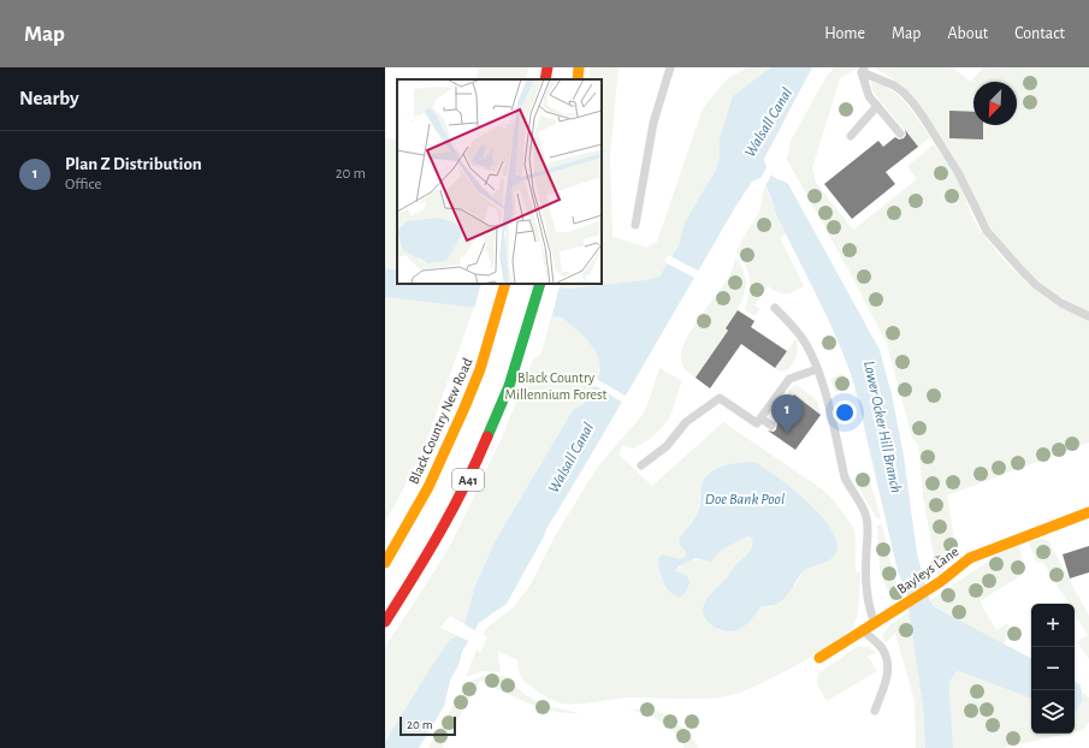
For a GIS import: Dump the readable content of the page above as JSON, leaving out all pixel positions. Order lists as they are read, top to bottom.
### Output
{
  "streets": {
    "main road": ["Black Country New Road", "A41", "Bayleys Lane"]
  },
  "water": ["Walsall Canal", "Lower Ocker Hill Branch", "Doe Bank Pool"],
  "parks": ["Black Country Millennium Forest"],
  "scale_bar": "20 m",
  "north": "bottom left",
  "page": {
    "header": "Map",
    "nav": [
      "Home",
      "Map",
      "About",
      "Contact"
    ],
    "heading": "Nearby",
    "list": [
      {
        "mark": "1",
        "name": "Plan Z Distribution",
        "note": "Office",
        "value": "20 m"
      }
    ],
    "pins": "1",
    "map_buttons": ["+", "−"],
    "scale": "20 m"
  }
}
